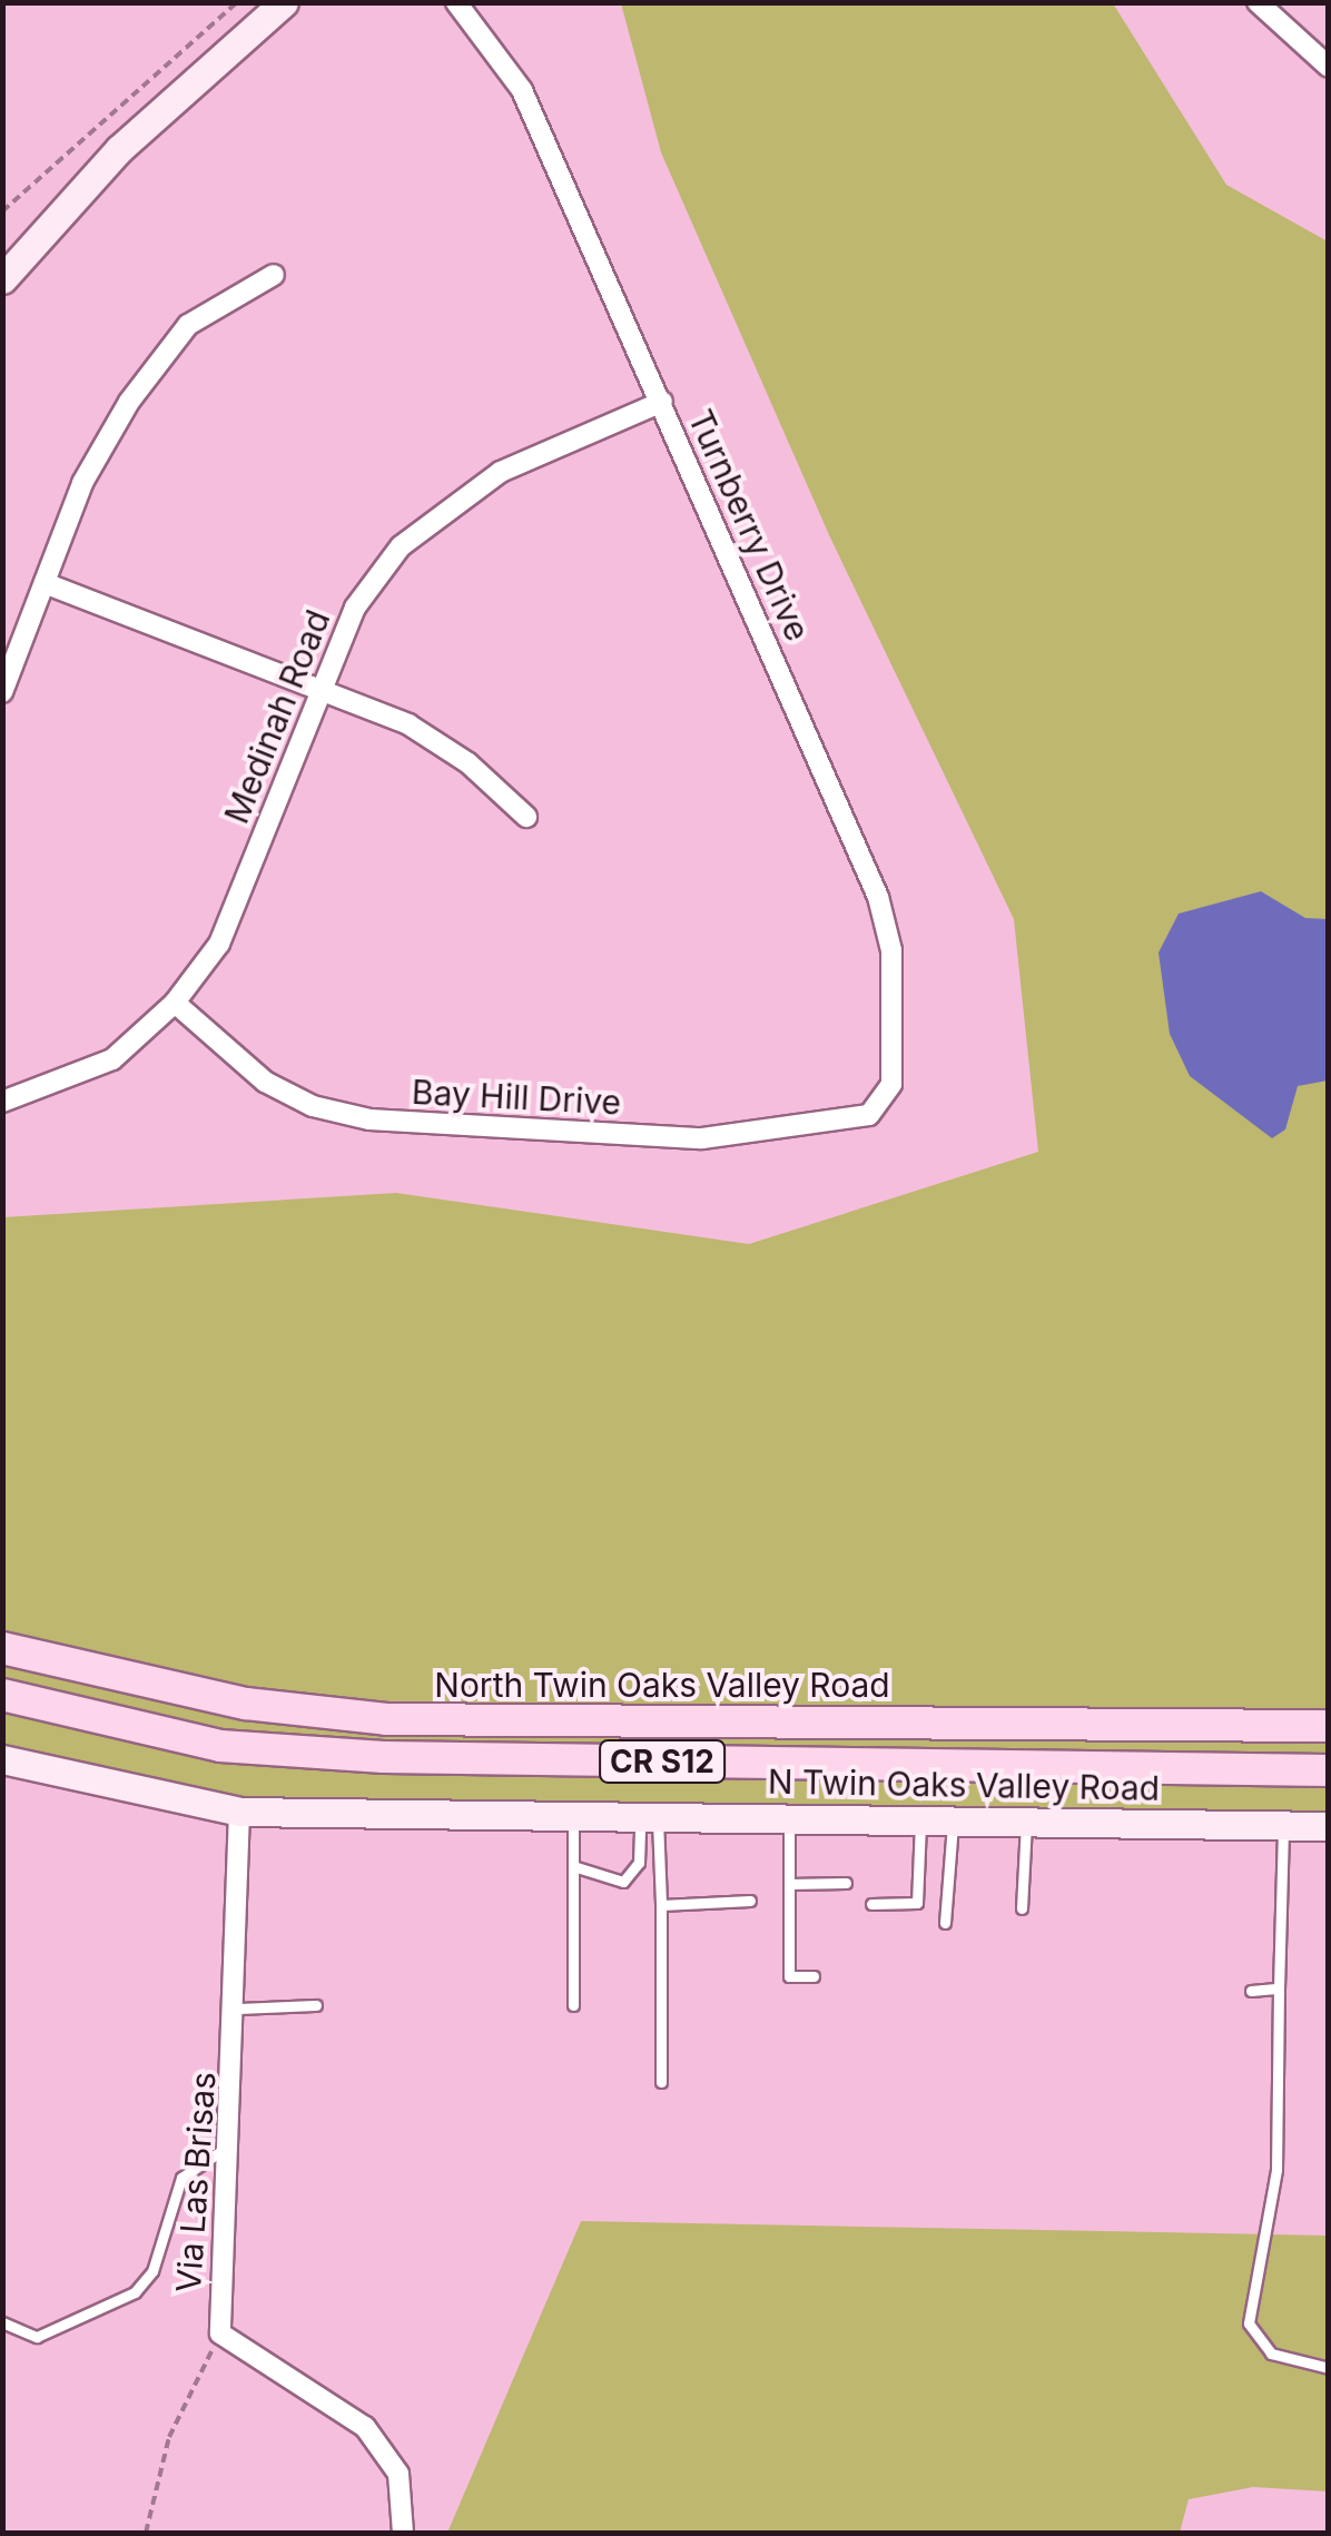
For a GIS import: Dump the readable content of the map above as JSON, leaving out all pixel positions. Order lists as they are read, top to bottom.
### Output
{
  "streets": {
    "main road": ["North Twin Oaks Valley Road", "CR S12"],
    "street": [
      "Turnberry Drive",
      "Medinah Road",
      "Bay Hill Drive",
      "N Twin Oaks Valley Road",
      "Via Las Brisas"
    ]
  },
  "crossings": [
    ["Turnberry Drive", "Medinah Road"],
    ["Turnberry Drive", "Bay Hill Drive"],
    ["Medinah Road", "Bay Hill Drive"],
    ["N Twin Oaks Valley Road", "Via Las Brisas"]
  ]
}
